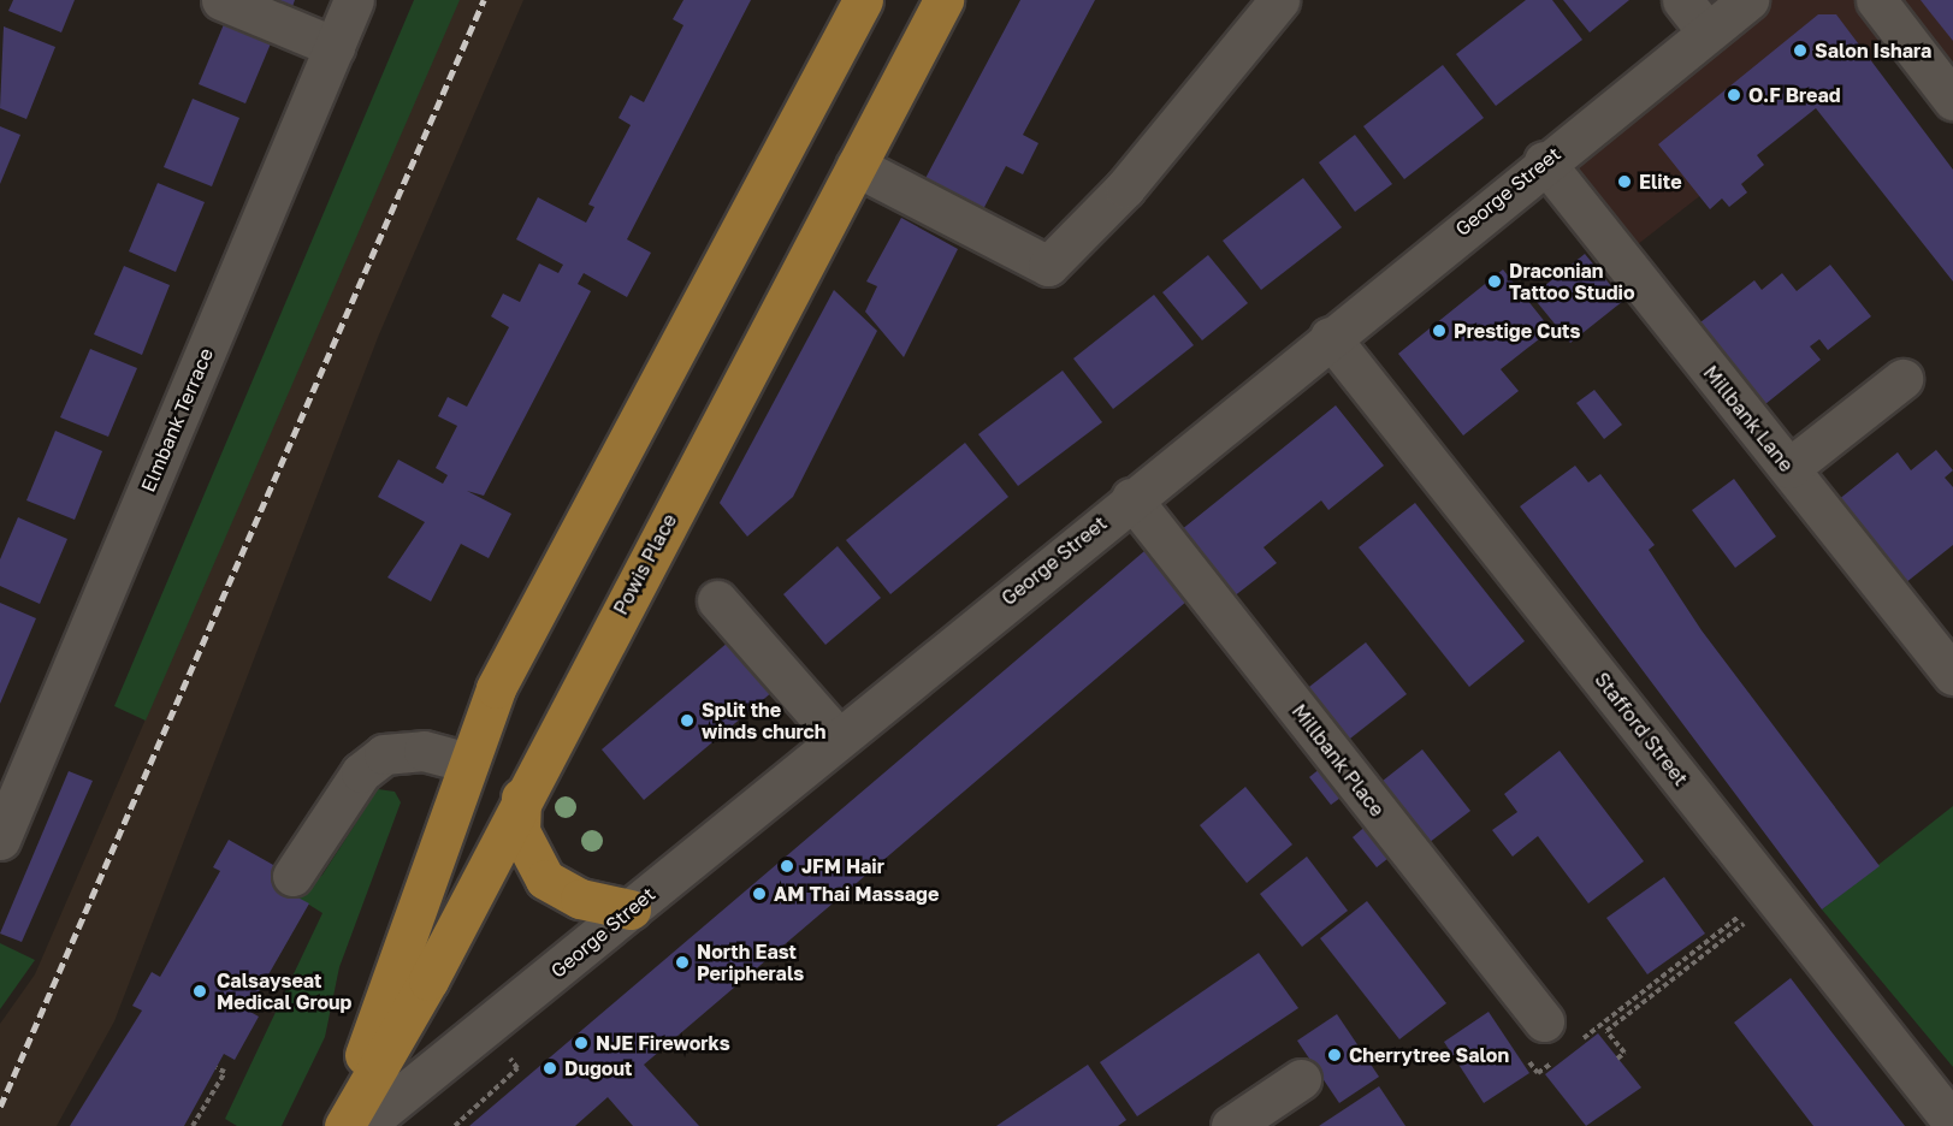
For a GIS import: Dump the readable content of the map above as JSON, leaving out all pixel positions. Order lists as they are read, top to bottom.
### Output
{
  "streets": {
    "main road": ["Powis Place"],
    "street": [
      "George Street",
      "Millbank Lane",
      "Elmbank Terrace",
      "Stafford Street",
      "Millbank Place"
    ]
  },
  "crossings": [
    ["George Street", "Millbank Lane"],
    ["George Street", "Stafford Street"],
    ["George Street", "Millbank Place"]
  ],
  "places": [
    "Salon Ishara",
    "O.F Bread",
    "Elite",
    "Draconian Tattoo Studio",
    "Prestige Cuts",
    "Split the winds church",
    "JFM Hair",
    "AM Thai Massage",
    "North East Peripherals",
    "Calsayseat Medical Group",
    "NJE Fireworks",
    "Cherrytree Salon",
    "Dugout"
  ]
}
